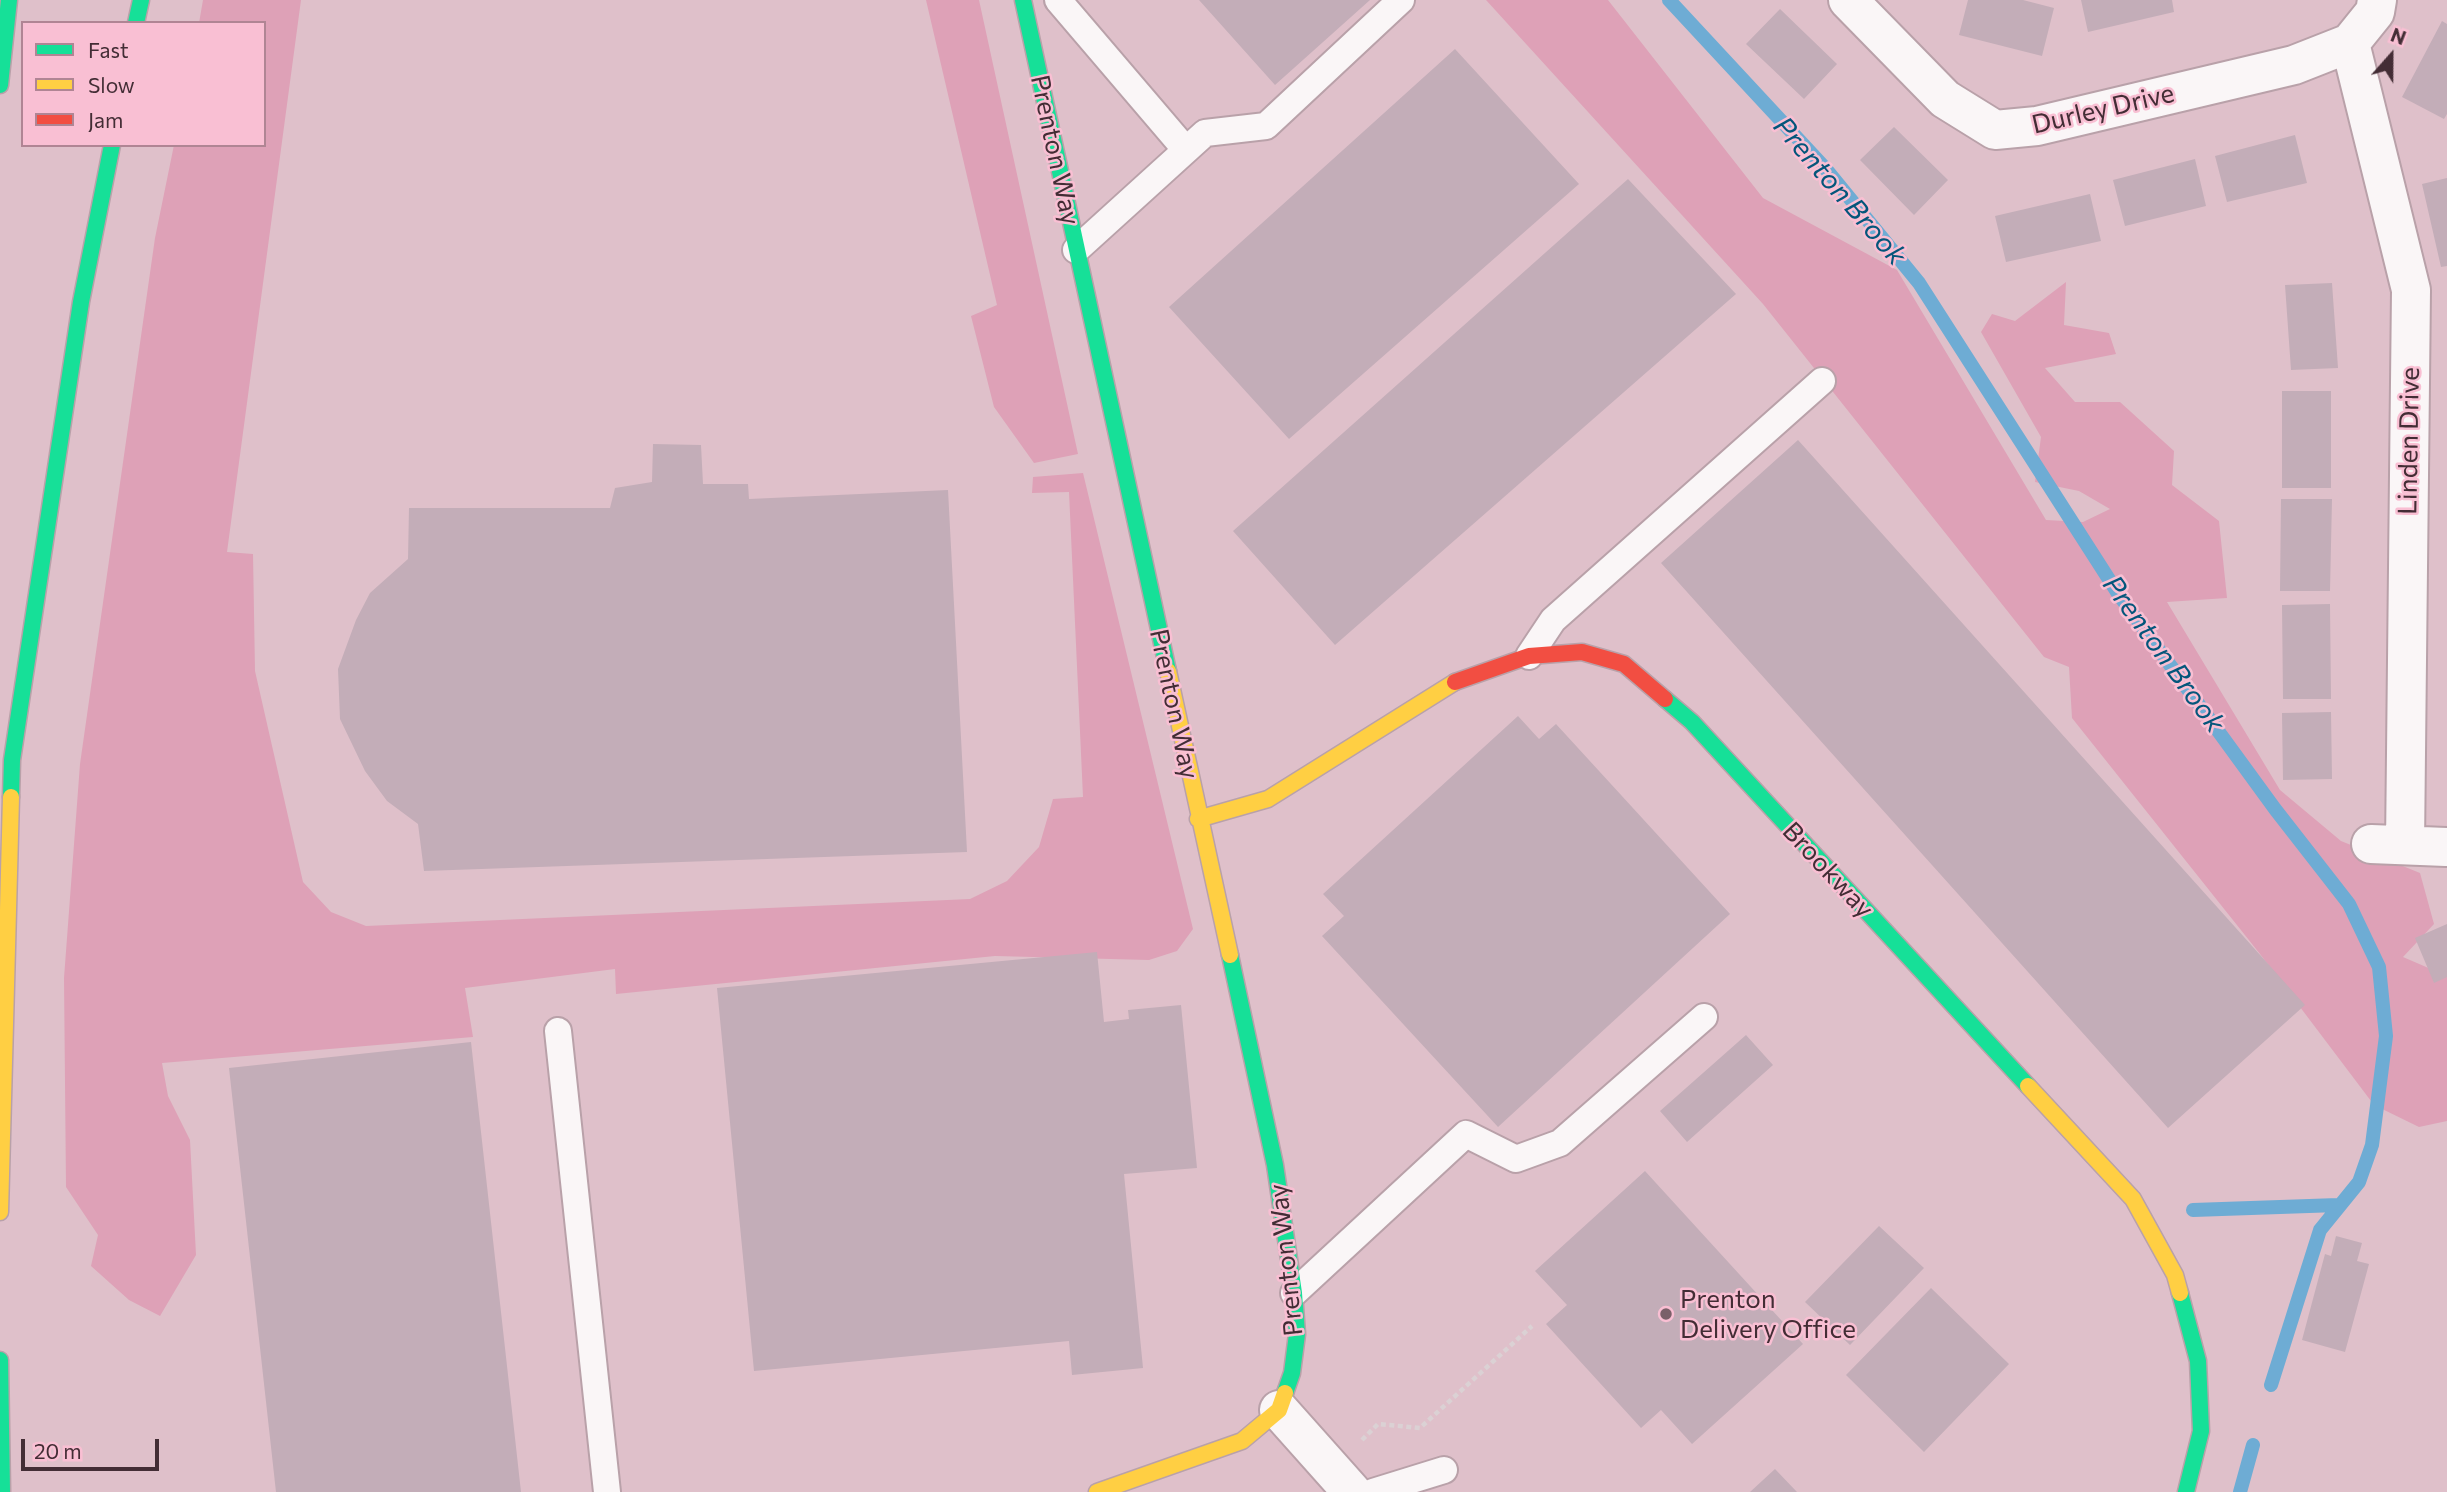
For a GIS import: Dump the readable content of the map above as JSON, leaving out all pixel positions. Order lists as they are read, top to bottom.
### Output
{
  "streets": {
    "main road": ["Prenton Way", "Brookway"],
    "street": ["Durley Drive", "Linden Drive"]
  },
  "crossings": [
    ["Durley Drive", "Linden Drive"],
    ["Prenton Way", "Brookway"]
  ],
  "water": ["Prenton Brook"],
  "places": ["Prenton Delivery Office"],
  "legend": ["Fast", "Slow", "Jam"],
  "scale_bar": "20 m",
  "north": "top"
}
